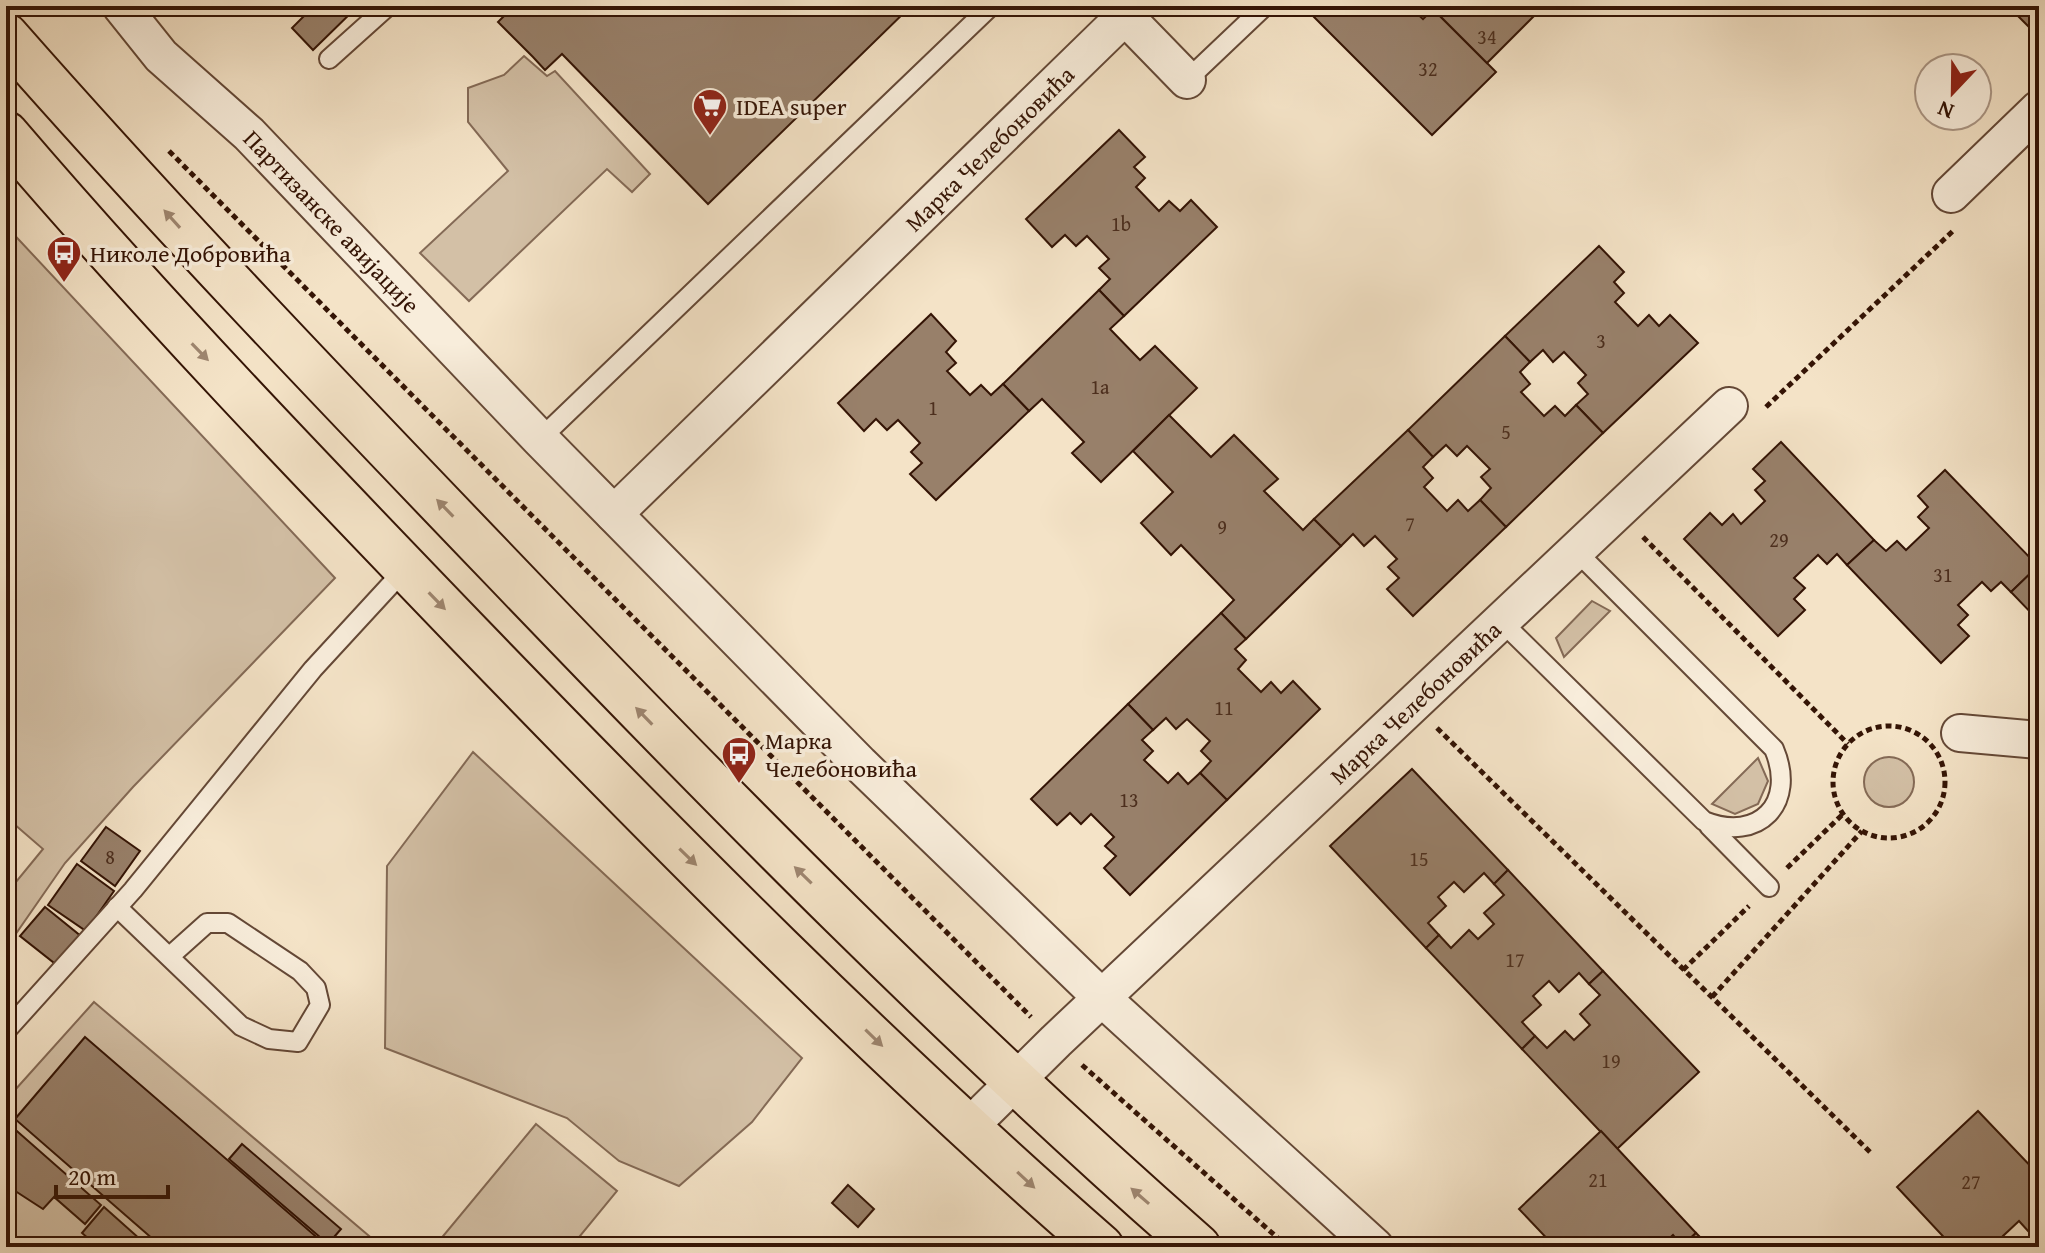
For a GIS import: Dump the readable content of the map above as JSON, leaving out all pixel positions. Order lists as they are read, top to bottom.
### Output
{
  "streets": {
    "street": ["Марка Челебоновића", "Партизанске авијације"]
  },
  "places": {
    "supermarket": ["IDEA super"],
    "bus stop": ["Николе Добровића", "Марка Челебоновића"]
  },
  "house_numbers": [
    "34",
    "32",
    "1b",
    "3",
    "1a",
    "1",
    "5",
    "7",
    "9",
    "29",
    "31",
    "11",
    "13",
    "8",
    "15",
    "17",
    "19",
    "21",
    "27"
  ],
  "scale_bar": "20 m",
  "north": "bottom"
}
